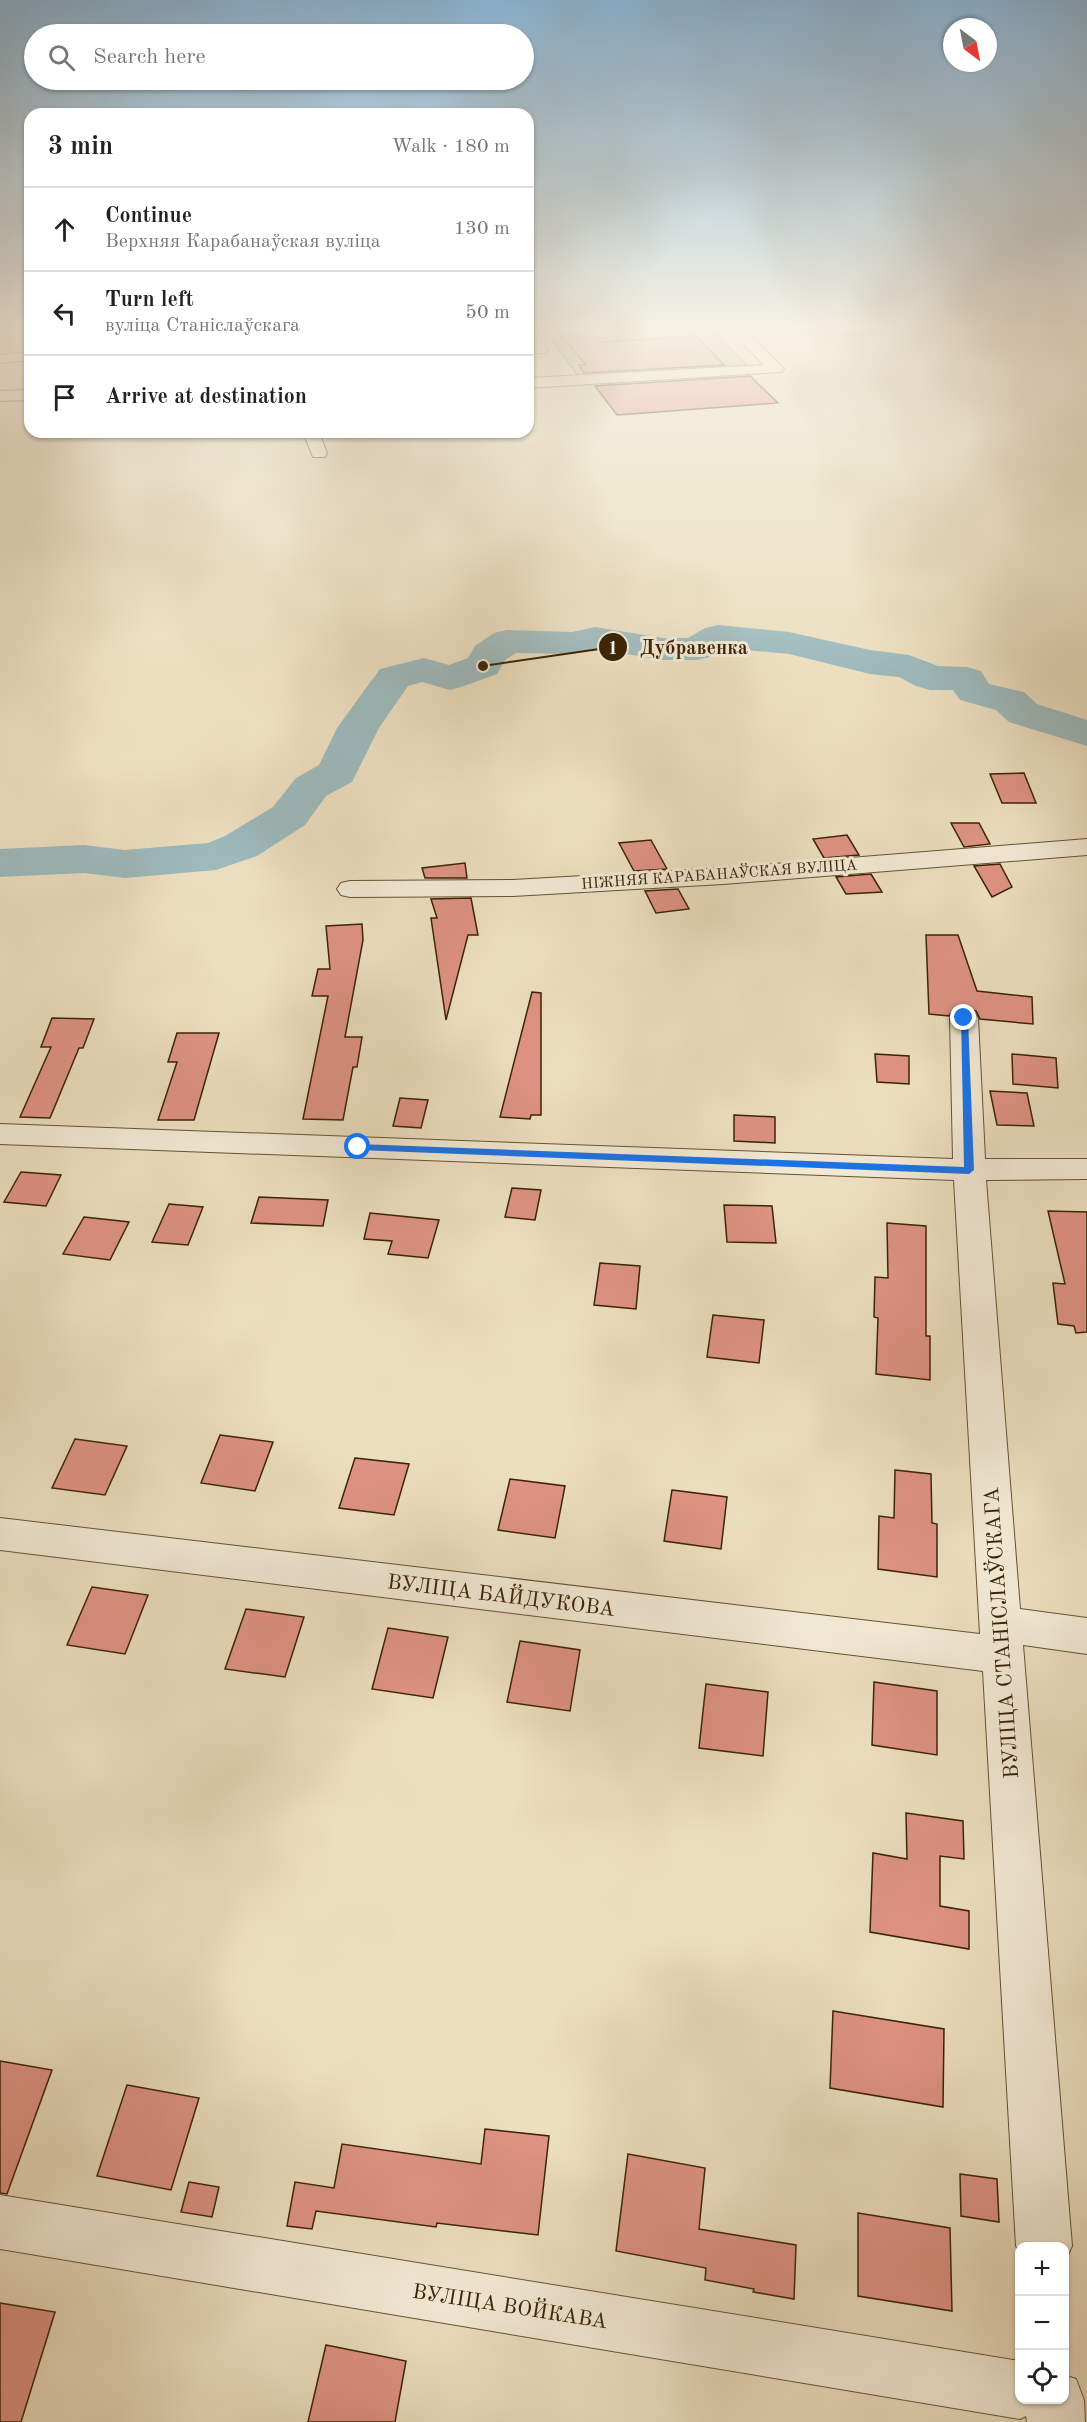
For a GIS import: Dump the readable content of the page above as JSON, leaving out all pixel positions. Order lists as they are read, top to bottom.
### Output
{
  "streets": {
    "street": [
      "НІЖНЯЯ КАРАБАНАЎСКАЯ ВУЛІЦА",
      "ВУЛІЦА БАЙДУКОВА",
      "ВУЛІЦА СТАНІСЛАЎСКАГА",
      "ВУЛІЦА ВОЙКАВА"
    ]
  },
  "crossings": [
    ["ВУЛІЦА БАЙДУКОВА", "ВУЛІЦА СТАНІСЛАЎСКАГА"]
  ],
  "places": ["Дубравенка"],
  "north": "bottom right",
  "page": {
    "search": "Search here",
    "heading": ["3 min", "Walk · 180 m"],
    "list": [
      ["Continue", "Верхняя Карабанаўская вуліца", "130 m"],
      ["Turn left", "вуліца Станіслаўскага", "50 m"],
      "Arrive at destination"
    ],
    "map_buttons": ["+", "−"]
  }
}
